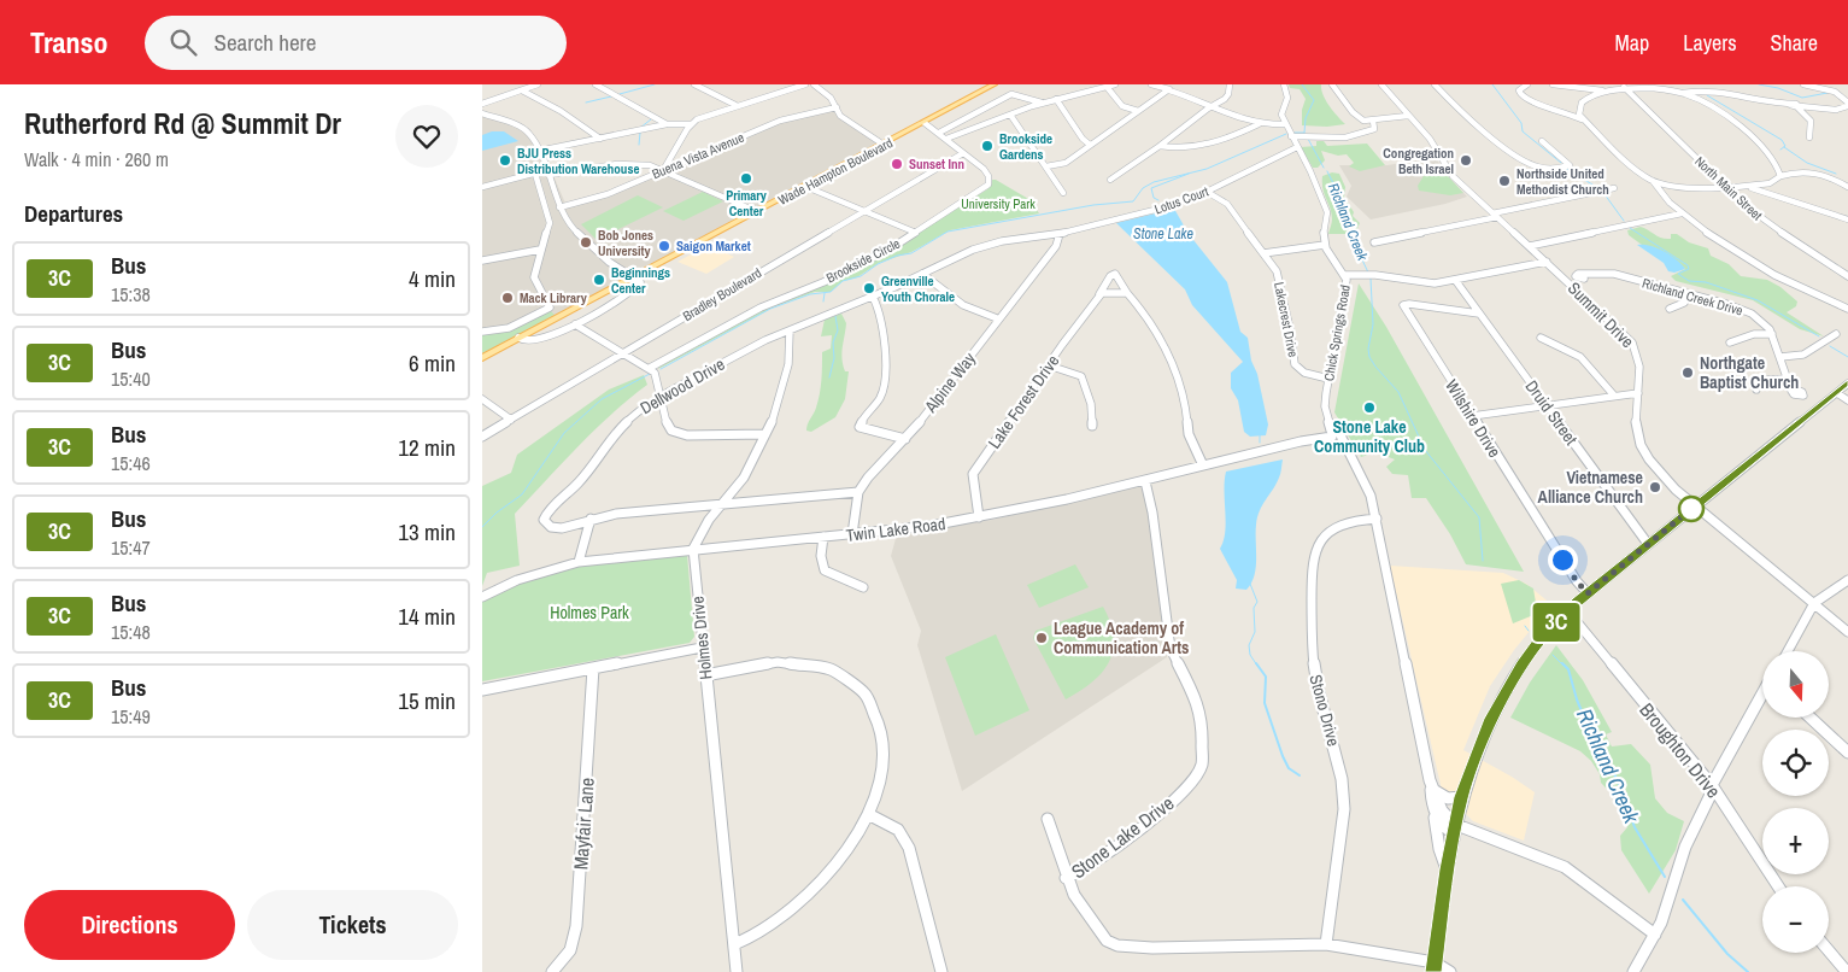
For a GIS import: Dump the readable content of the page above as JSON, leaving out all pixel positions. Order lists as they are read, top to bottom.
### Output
{
  "streets": {
    "main road": ["Wade Hampton Boulevard"],
    "street": [
      "Buena Vista Avenue",
      "North Main Street",
      "Lotus Court",
      "Brookside Circle",
      "Bradley Boulevard",
      "Richland Creek Drive",
      "Summit Drive",
      "Lakecrest Drive",
      "Chick Springs Road",
      "Alpine Way",
      "Dellwood Drive",
      "Lake Forest Drive",
      "Druid Street",
      "Wilshire Drive",
      "Twin Lake Road",
      "Holmes Drive",
      "Stono Drive",
      "Broughton Drive",
      "Mayfair Lane",
      "Stone Lake Drive"
    ]
  },
  "crossings": [
    ["Wade Hampton Boulevard", "Brookside Circle"],
    ["Lotus Court", "Lakecrest Drive"],
    ["Lotus Court", "Alpine Way"],
    ["Lotus Court", "Dellwood Drive"],
    ["Brookside Circle", "Bradley Boulevard"],
    ["Richland Creek Drive", "Summit Drive"],
    ["Lakecrest Drive", "Chick Springs Road"],
    ["Chick Springs Road", "Twin Lake Road"],
    ["Alpine Way", "Dellwood Drive"],
    ["Alpine Way", "Twin Lake Road"],
    ["Lake Forest Drive", "Twin Lake Road"],
    ["Druid Street", "Wilshire Drive"],
    ["Twin Lake Road", "Holmes Drive"],
    ["Twin Lake Road", "Stone Lake Drive"],
    ["Stono Drive", "Stone Lake Drive"]
  ],
  "water": ["Richland Creek", "Stone Lake"],
  "parks": ["University Park", "Holmes Park"],
  "places": [
    "Brookside Gardens",
    "BJU Press Distribution Warehouse",
    "Congregation Beth Israel",
    "Sunset Inn",
    "Primary Center",
    "Northside United Methodist Church",
    "Bob Jones University",
    "Saigon Market",
    "Beginnings Center",
    "Greenville Youth Chorale",
    "Mack Library",
    "Northgate Baptist Church",
    "Stone Lake Community Club",
    "Vietnamese Alliance Church",
    "League Academy of Communication Arts"
  ],
  "lines": ["bus line 3C"],
  "north": "bottom",
  "page": {
    "header": "Transo",
    "search": "Search here",
    "nav": ["Map", "Layers", "Share"],
    "heading": [
      ["Rutherford Rd @ Summit Dr", "Walk · 4 min · 260 m"],
      "Departures"
    ],
    "on_map": "3C",
    "list": [
      {
        "mark": "3C",
        "name": "Bus",
        "note": "15:38",
        "value": "4 min"
      },
      {
        "mark": "3C",
        "name": "Bus",
        "note": "15:40",
        "value": "6 min"
      },
      {
        "mark": "3C",
        "name": "Bus",
        "note": "15:46",
        "value": "12 min"
      },
      {
        "mark": "3C",
        "name": "Bus",
        "note": "15:47",
        "value": "13 min"
      },
      {
        "mark": "3C",
        "name": "Bus",
        "note": "15:48",
        "value": "14 min"
      },
      {
        "mark": "3C",
        "name": "Bus",
        "note": "15:49",
        "value": "15 min"
      }
    ],
    "map_buttons": ["+", "−"],
    "buttons": ["Directions", "Tickets"]
  }
}
